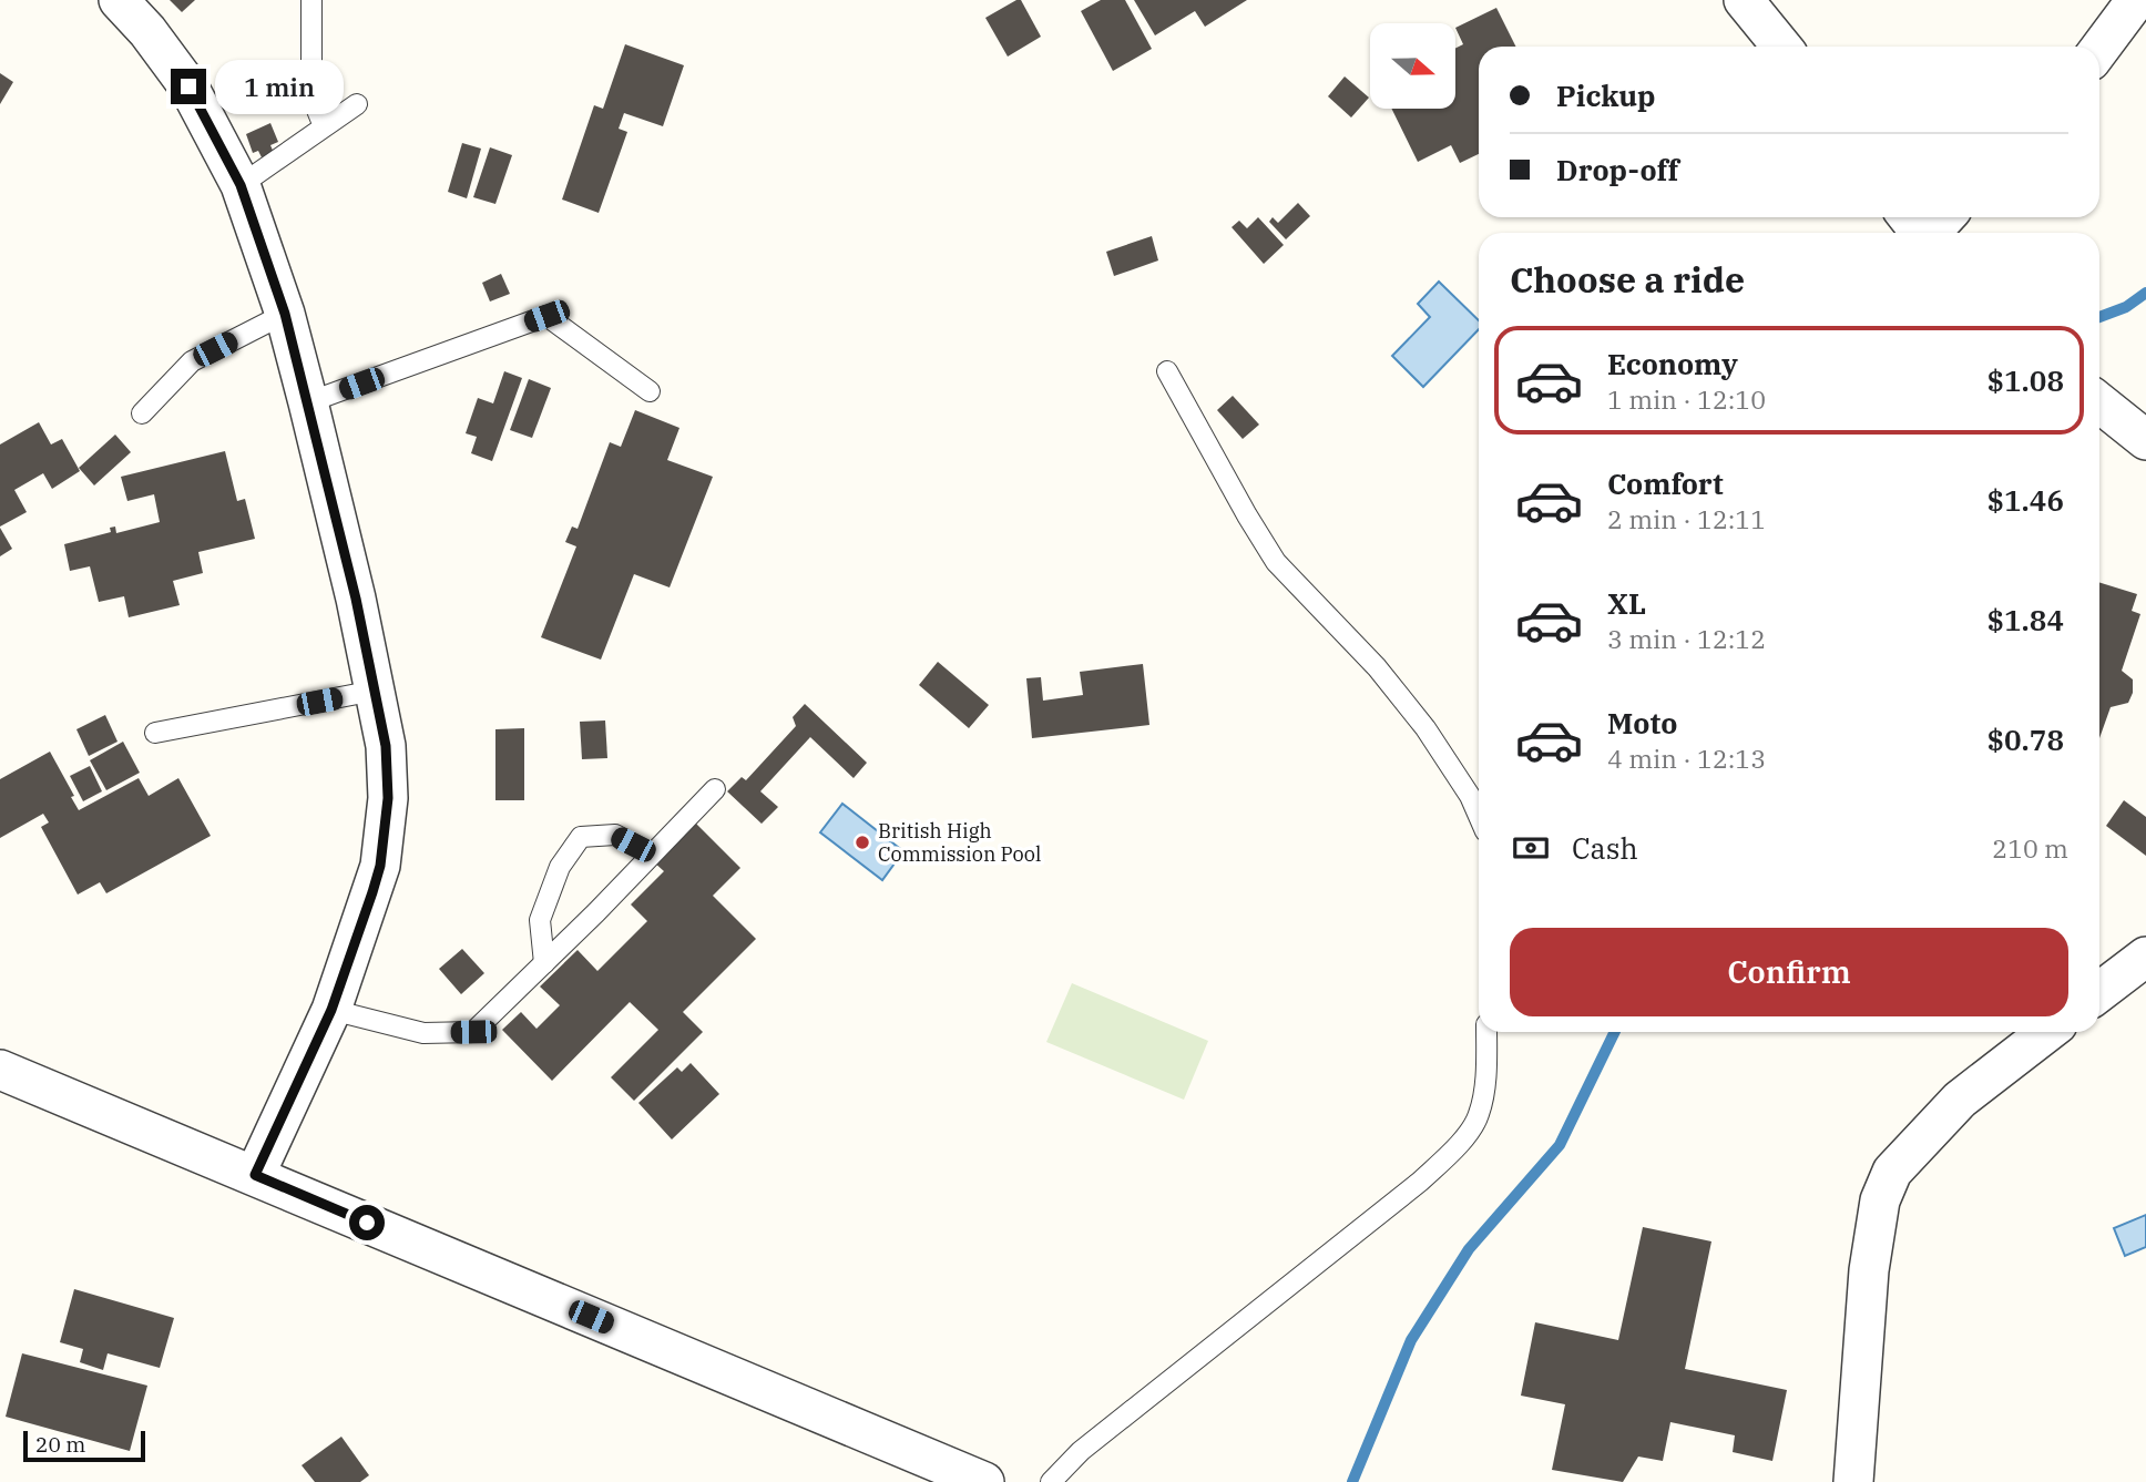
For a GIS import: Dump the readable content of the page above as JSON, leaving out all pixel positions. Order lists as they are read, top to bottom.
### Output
{
  "places": ["British High Commission Pool"],
  "scale_bar": "20 m",
  "north": "right",
  "page": {
    "banner": ["Pickup", "Drop-off"],
    "bubble": "1 min",
    "heading": "Choose a ride",
    "list": [
      {
        "name": "Economy",
        "note": "1 min · 12:10",
        "value": "$1.08"
      },
      {
        "name": "Comfort",
        "note": "2 min · 12:11",
        "value": "$1.46"
      },
      {
        "name": "XL",
        "note": "3 min · 12:12",
        "value": "$1.84"
      },
      {
        "name": "Moto",
        "note": "4 min · 12:13",
        "value": "$0.78"
      }
    ],
    "pay": ["Cash", "210 m"],
    "buttons": "Confirm",
    "scale": "20 m"
  }
}
